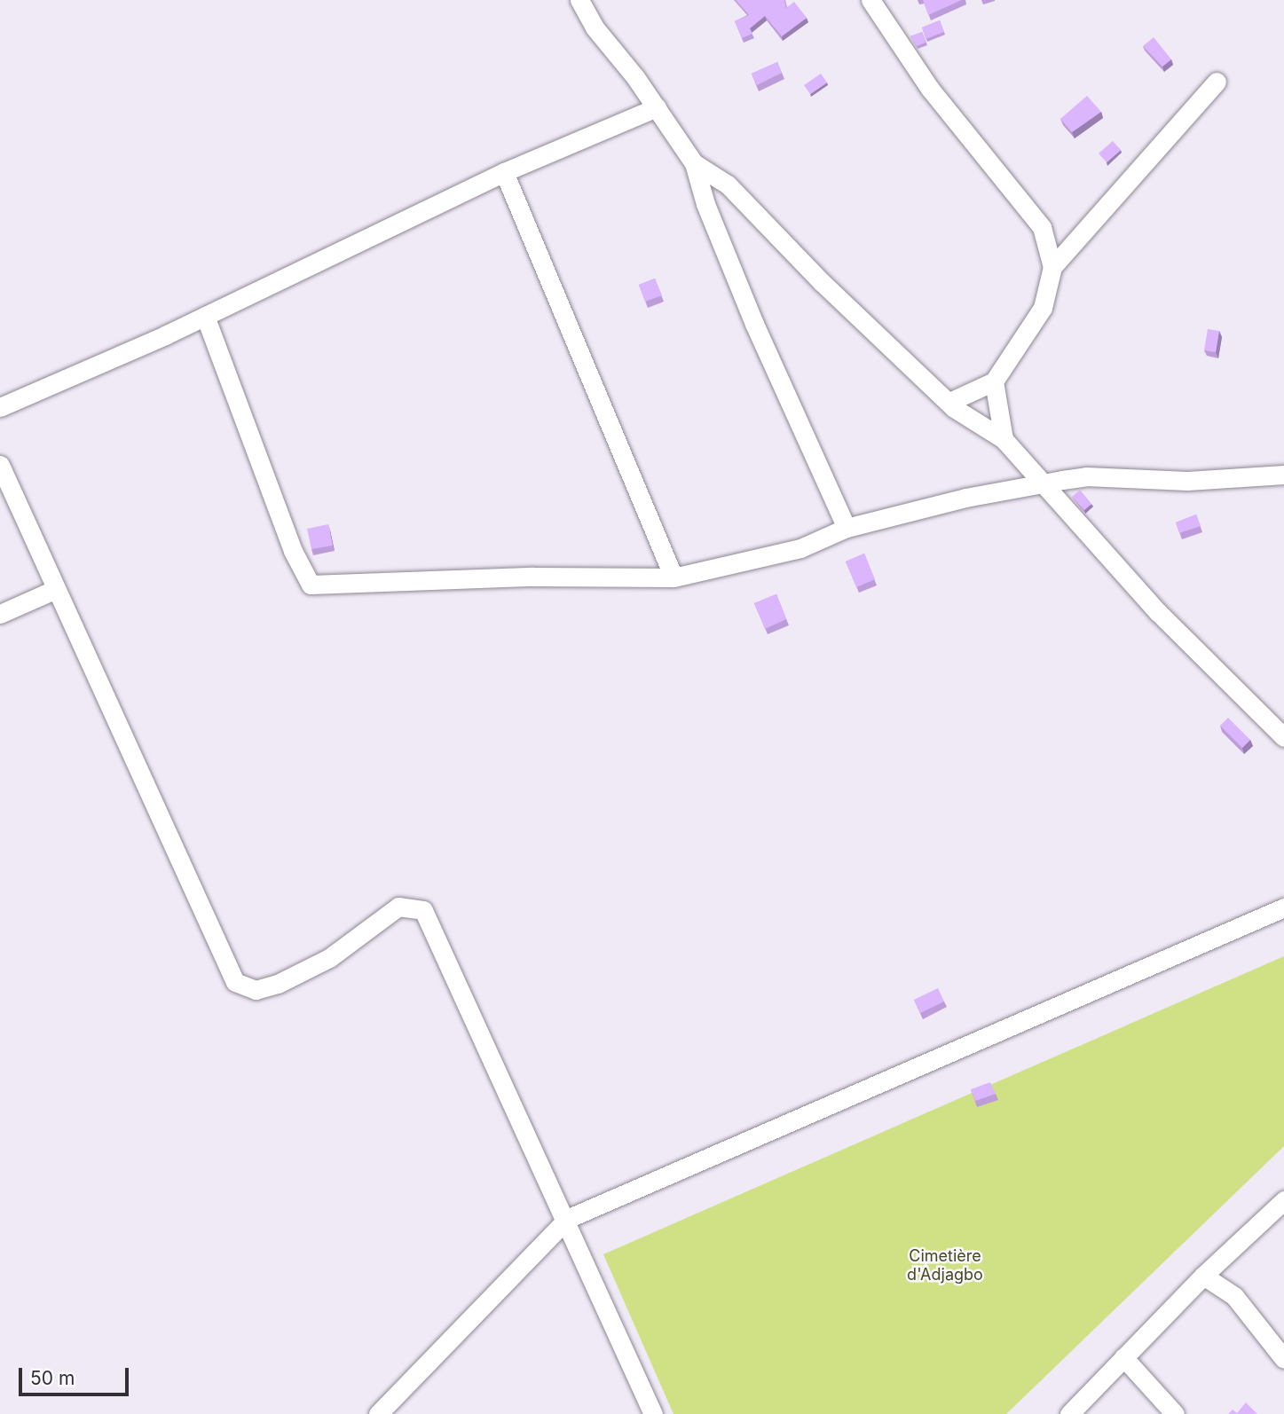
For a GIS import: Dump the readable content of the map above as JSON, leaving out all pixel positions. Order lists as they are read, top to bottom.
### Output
{
  "parks": ["Cimetière d'Adjagbo"],
  "scale_bar": "50 m"
}
